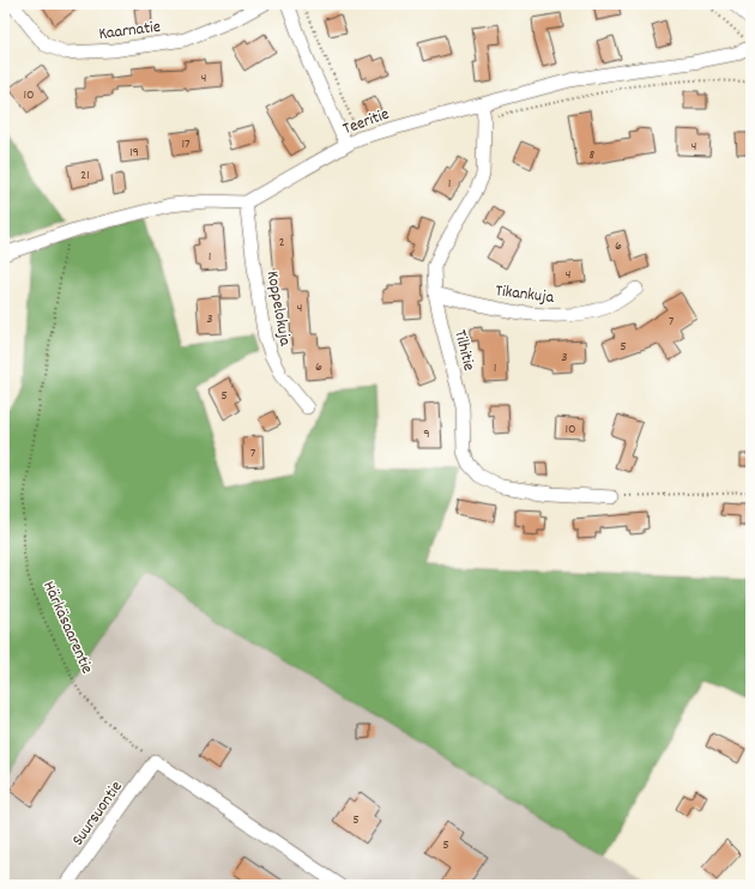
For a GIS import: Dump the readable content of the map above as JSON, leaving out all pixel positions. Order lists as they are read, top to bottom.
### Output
{
  "streets": {
    "street": [
      "Kaarnatie",
      "Teeritie",
      "Tikankuja",
      "Koppelokuja",
      "Tilhitie",
      "Suursuontie"
    ],
    "path": ["Härkäsaarentie"]
  },
  "crossings": [
    ["Teeritie", "Koppelokuja"],
    ["Teeritie", "Tilhitie"],
    ["Tikankuja", "Tilhitie"],
    ["Härkäsaarentie", "Suursuontie"]
  ],
  "house_numbers": [
    "4",
    "10",
    "17",
    "4",
    "19",
    "8",
    "21",
    "1",
    "2",
    "6",
    "1",
    "4",
    "4",
    "3",
    "7",
    "5",
    "3",
    "6",
    "1",
    "5",
    "10",
    "9",
    "7",
    "5",
    "5"
  ]
}
